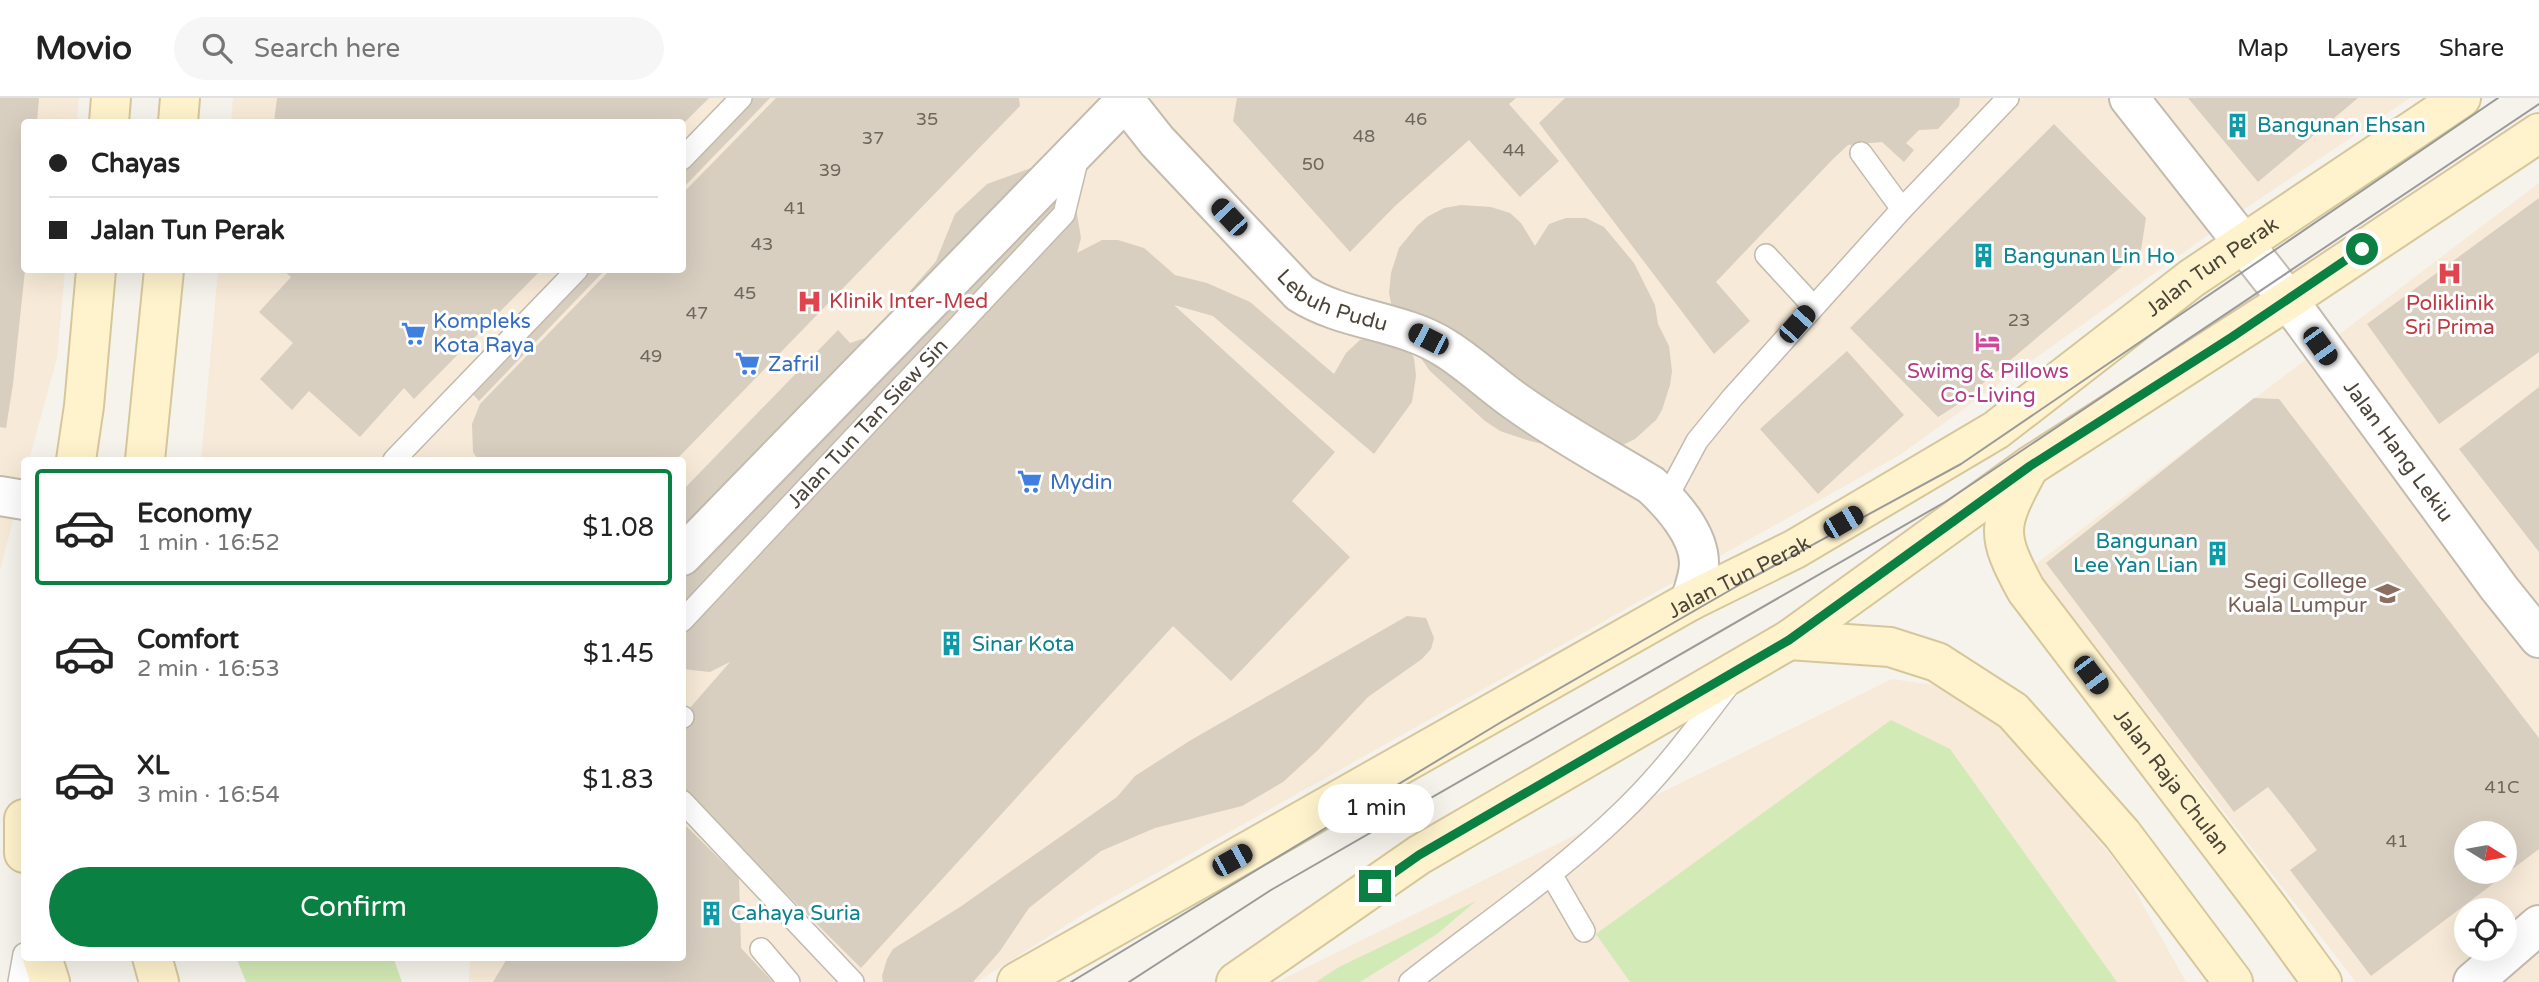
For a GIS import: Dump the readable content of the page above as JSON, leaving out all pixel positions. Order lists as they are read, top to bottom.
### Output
{
  "streets": {
    "main road": ["Jalan Tun Perak", "Jalan Raja Chulan"],
    "street": ["Lebuh Pudu", "Jalan Tun Tan Siew Sin", "Jalan Hang Lekiu"]
  },
  "crossings": [
    ["Jalan Tun Perak", "Lebuh Pudu"],
    ["Jalan Tun Perak", "Jalan Hang Lekiu"],
    ["Lebuh Pudu", "Jalan Tun Tan Siew Sin"]
  ],
  "places": {
    "building": [
      "Bangunan Ehsan",
      "Bangunan Lin Ho",
      "Bangunan Lee Yan Lian",
      "Sinar Kota",
      "Cahaya Suria"
    ],
    "hospital": ["Poliklinik Sri Prima", "Klinik Inter-Med"],
    "supermarket": ["Kompleks Kota Raya", "Zafril", "Mydin"],
    "hotel": ["Swimg & Pillows Co-Living"],
    "school or university": ["Segi College Kuala Lumpur"]
  },
  "house_numbers": [
    "35",
    "46",
    "48",
    "37",
    "44",
    "50",
    "39",
    "41",
    "43",
    "45",
    "47",
    "23",
    "49",
    "41C",
    "41"
  ],
  "north": "right",
  "page": {
    "header": "Movio",
    "search": "Search here",
    "nav": ["Map", "Layers", "Share"],
    "banner": ["Chayas", "Jalan Tun Perak"],
    "list": [
      {
        "name": "Economy",
        "note": "1 min · 16:52",
        "value": "$1.08"
      },
      {
        "name": "Comfort",
        "note": "2 min · 16:53",
        "value": "$1.45"
      },
      {
        "name": "XL",
        "note": "3 min · 16:54",
        "value": "$1.83"
      }
    ],
    "bubble": "1 min",
    "buttons": "Confirm"
  }
}
